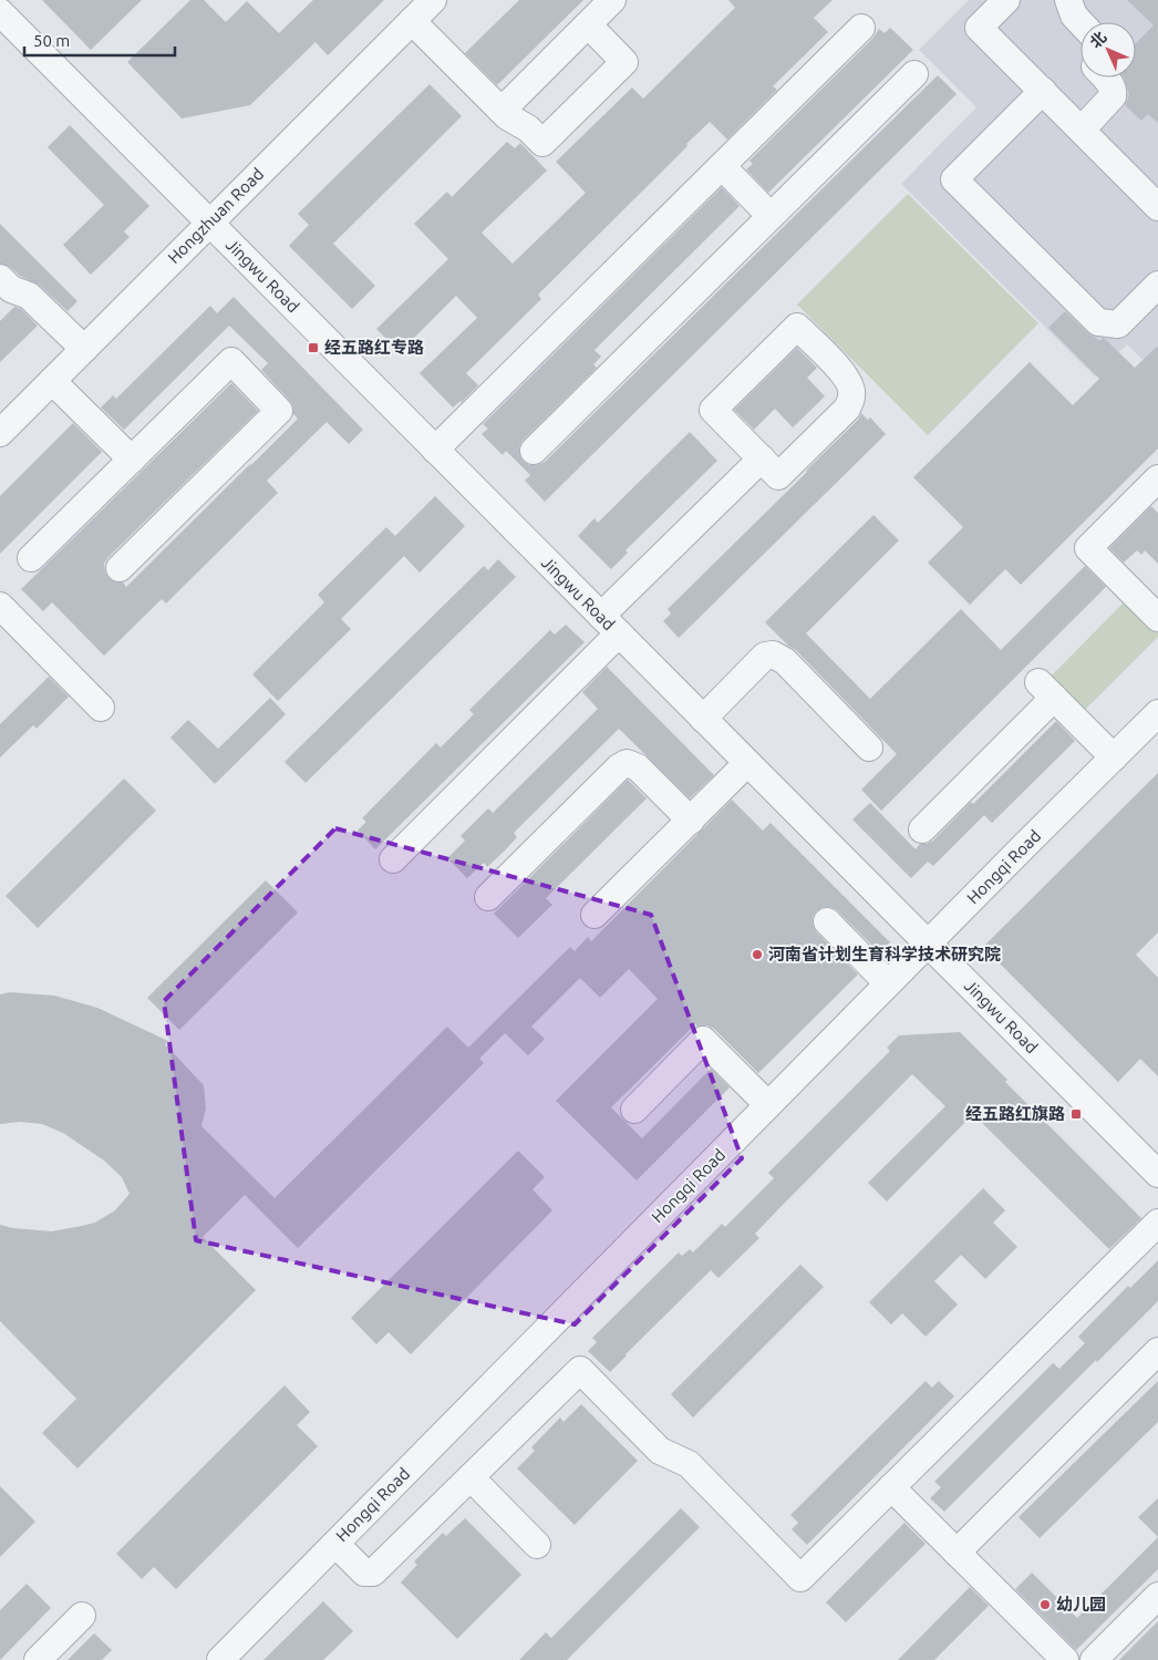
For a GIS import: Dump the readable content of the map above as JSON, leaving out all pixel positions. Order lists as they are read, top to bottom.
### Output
{
  "streets": {
    "street": ["Hongzhuan Road", "Jingwu Road", "Hongqi Road"]
  },
  "crossings": [
    ["Hongzhuan Road", "Jingwu Road"],
    ["Jingwu Road", "Hongqi Road"]
  ],
  "places": {
    "transit": ["经五路红专路", "经五路红旗路"],
    "other": ["河南省计划生育科学技术研究院", "幼儿园"]
  },
  "scale_bar": "50 m",
  "north": "top left"
}
